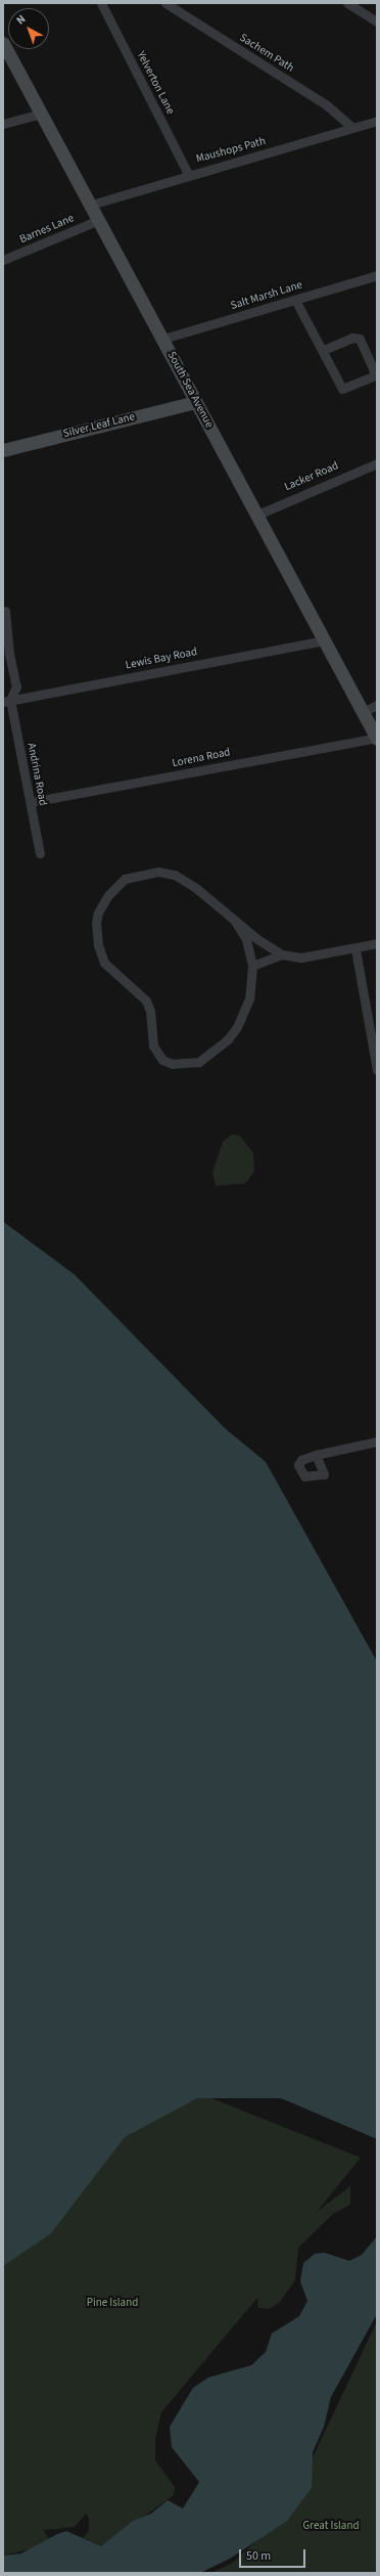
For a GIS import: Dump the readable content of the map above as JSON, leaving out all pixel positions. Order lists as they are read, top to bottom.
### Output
{
  "streets": {
    "street": [
      "Sachem Path",
      "Yelverton Lane",
      "Maushops Path",
      "Barnes Lane",
      "Salt Marsh Lane",
      "South Sea Avenue",
      "Silver Leaf Lane",
      "Lacker Road",
      "Lewis Bay Road",
      "Lorena Road",
      "Andrina Road"
    ]
  },
  "crossings": [
    ["Sachem Path", "Maushops Path"],
    ["Yelverton Lane", "Maushops Path"],
    ["Maushops Path", "South Sea Avenue"],
    ["Barnes Lane", "South Sea Avenue"],
    ["Salt Marsh Lane", "South Sea Avenue"],
    ["South Sea Avenue", "Silver Leaf Lane"],
    ["South Sea Avenue", "Lacker Road"],
    ["South Sea Avenue", "Lewis Bay Road"],
    ["South Sea Avenue", "Lorena Road"],
    ["Lewis Bay Road", "Andrina Road"],
    ["Lorena Road", "Andrina Road"]
  ],
  "parks": ["Pine Island", "Great Island"],
  "scale_bar": "50 m",
  "north": "top left"
}
